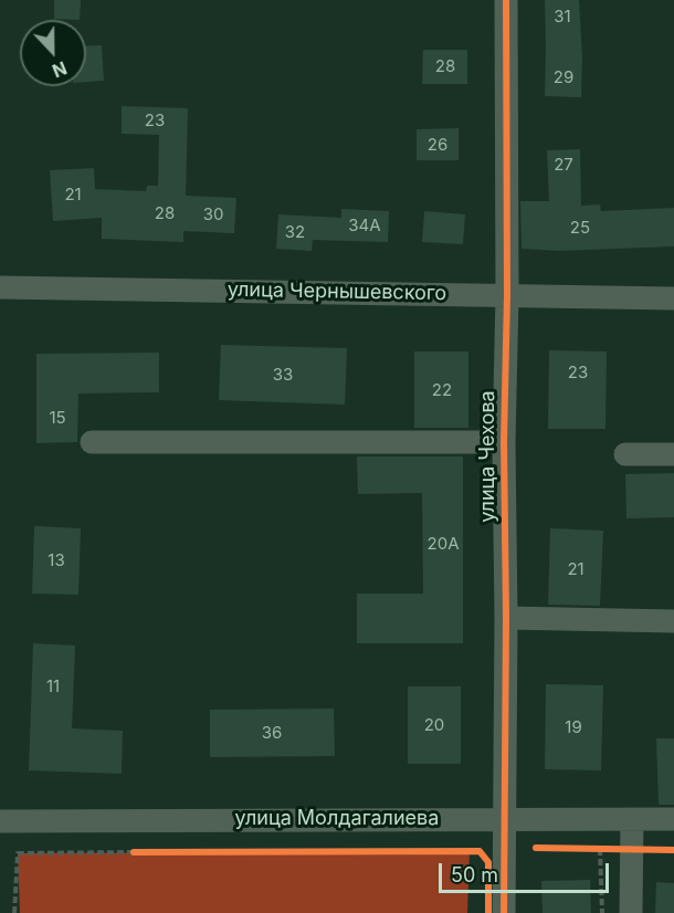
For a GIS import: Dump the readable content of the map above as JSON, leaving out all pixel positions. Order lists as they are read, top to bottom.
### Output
{
  "streets": {
    "street": ["улица Чернышевского", "улица Чехова", "улица Молдагалиева"]
  },
  "crossings": [
    ["улица Чернышевского", "улица Чехова"],
    ["улица Чехова", "улица Молдагалиева"]
  ],
  "house_numbers": [
    "31",
    "28",
    "29",
    "23",
    "26",
    "27",
    "21",
    "28",
    "30",
    "34А",
    "25",
    "32",
    "23",
    "33",
    "22",
    "15",
    "20А",
    "13",
    "21",
    "11",
    "20",
    "19",
    "36"
  ],
  "scale_bar": "50 m",
  "north": "bottom"
}
